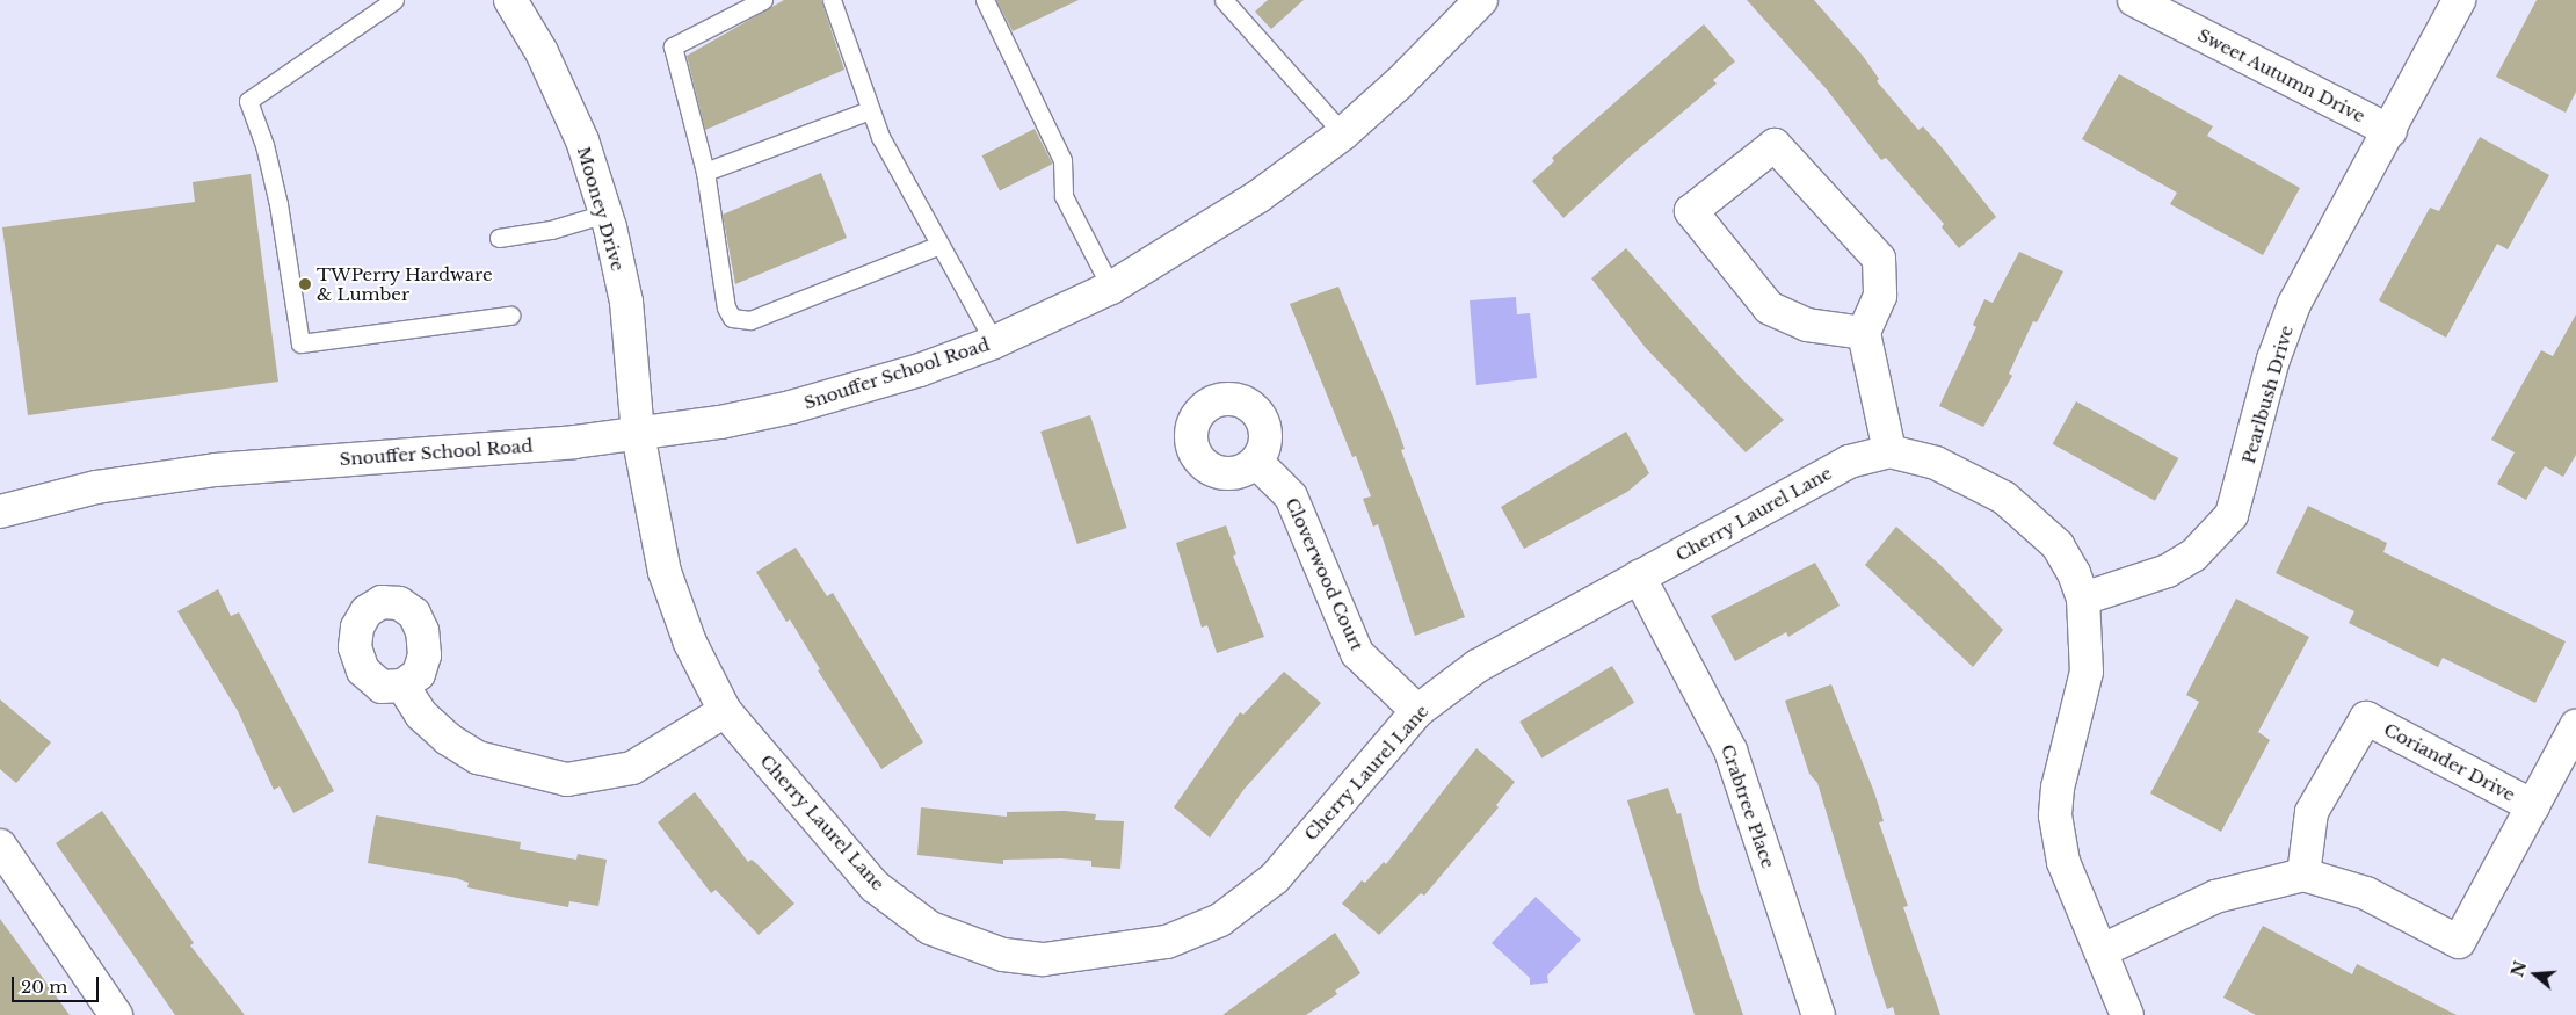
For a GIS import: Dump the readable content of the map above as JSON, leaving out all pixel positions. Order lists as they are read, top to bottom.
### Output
{
  "streets": {
    "street": [
      "Sweet Autumn Drive",
      "Mooney Drive",
      "Snouffer School Road",
      "Pearlbush Drive",
      "Cherry Laurel Lane",
      "Cloverwood Court",
      "Coriander Drive",
      "Crabtree Place"
    ]
  },
  "crossings": [
    ["Sweet Autumn Drive", "Pearlbush Drive"],
    ["Mooney Drive", "Snouffer School Road"],
    ["Mooney Drive", "Cherry Laurel Lane"],
    ["Snouffer School Road", "Cherry Laurel Lane"],
    ["Pearlbush Drive", "Cherry Laurel Lane"],
    ["Cherry Laurel Lane", "Cloverwood Court"],
    ["Cherry Laurel Lane", "Crabtree Place"]
  ],
  "places": ["TWPerry Hardware & Lumber"],
  "scale_bar": "20 m",
  "north": "left"
}
